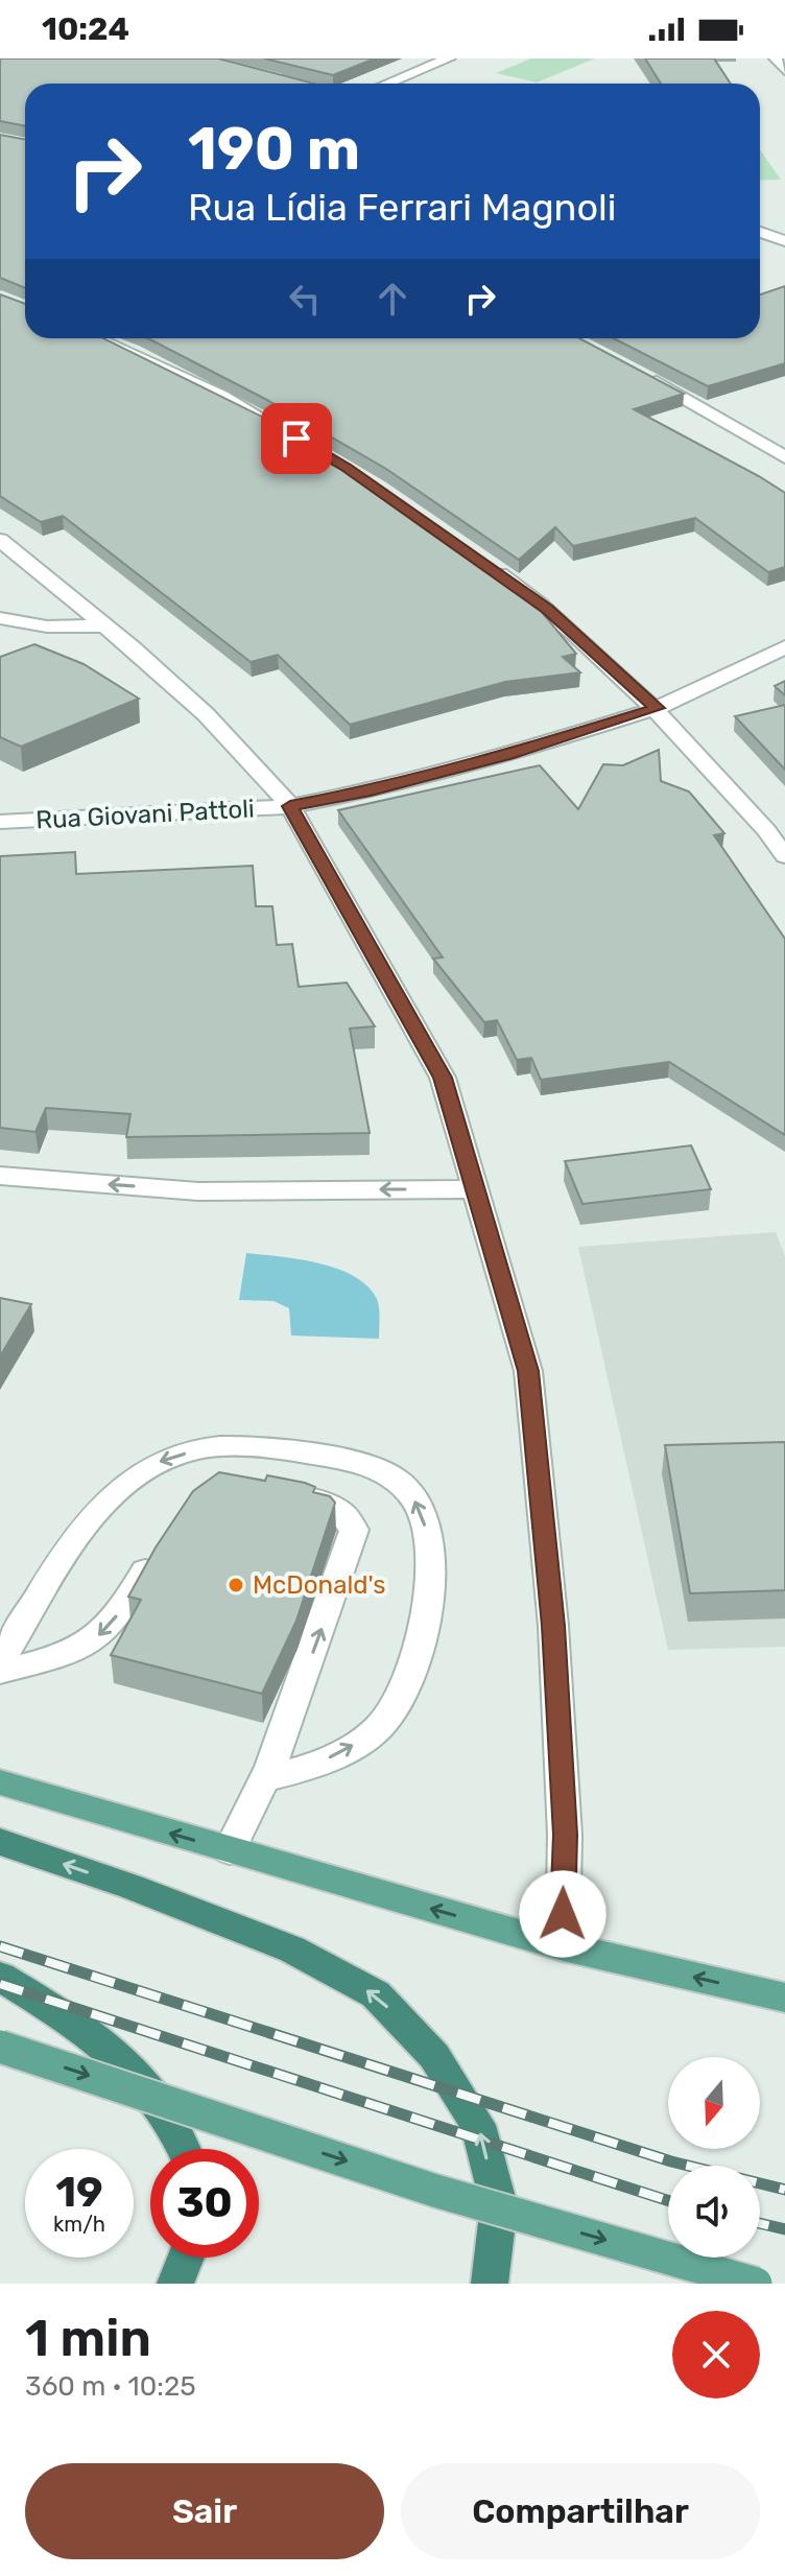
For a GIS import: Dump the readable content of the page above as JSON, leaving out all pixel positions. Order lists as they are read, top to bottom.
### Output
{
  "streets": {
    "street": ["Rua Giovani Pattoli"]
  },
  "places": ["McDonald's"],
  "north": "bottom",
  "page": {
    "status": "10:24",
    "turn": ["190 m", "Rua Lídia Ferrari Magnoli"],
    "speed": "19 km/h",
    "limit": "30",
    "heading": ["1 min", "360 m · 10:25"],
    "buttons": ["Sair", "Compartilhar"]
  }
}
